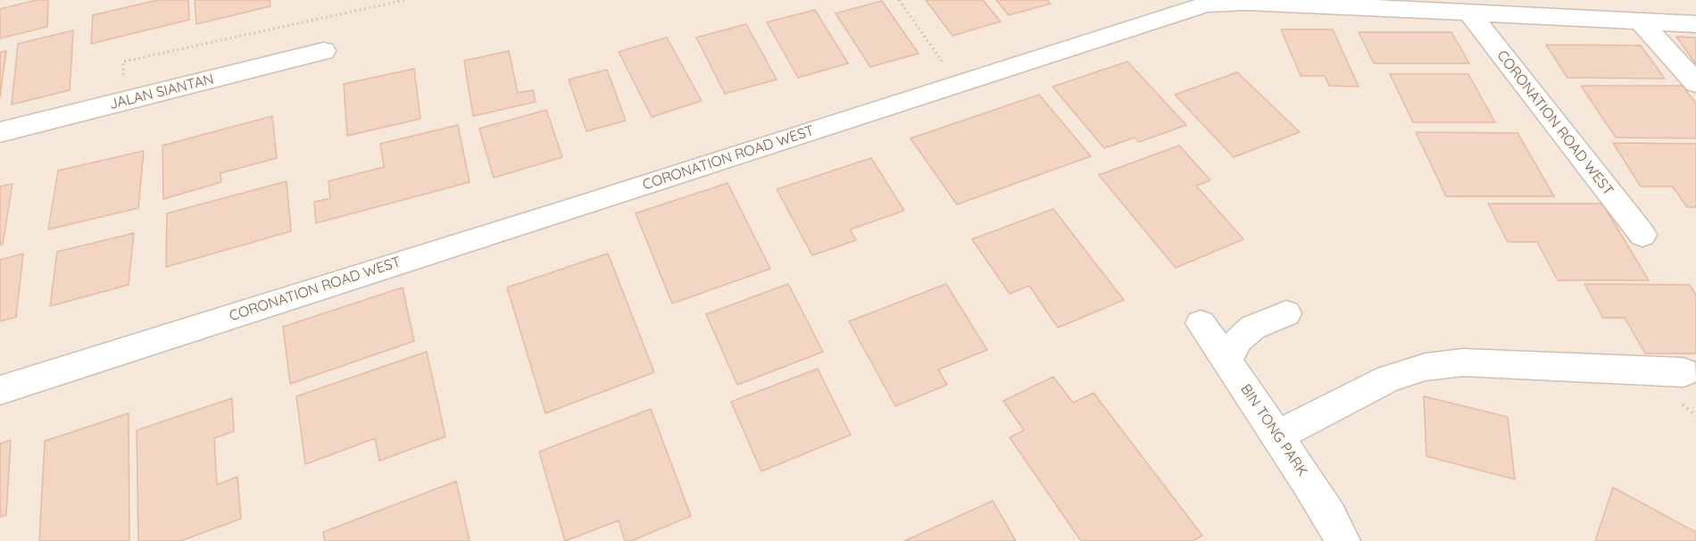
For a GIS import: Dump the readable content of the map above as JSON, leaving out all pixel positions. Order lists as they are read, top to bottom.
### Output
{
  "streets": {
    "street": ["JALAN SIANTAN", "CORONATION ROAD WEST", "BIN TONG PARK"]
  }
}
